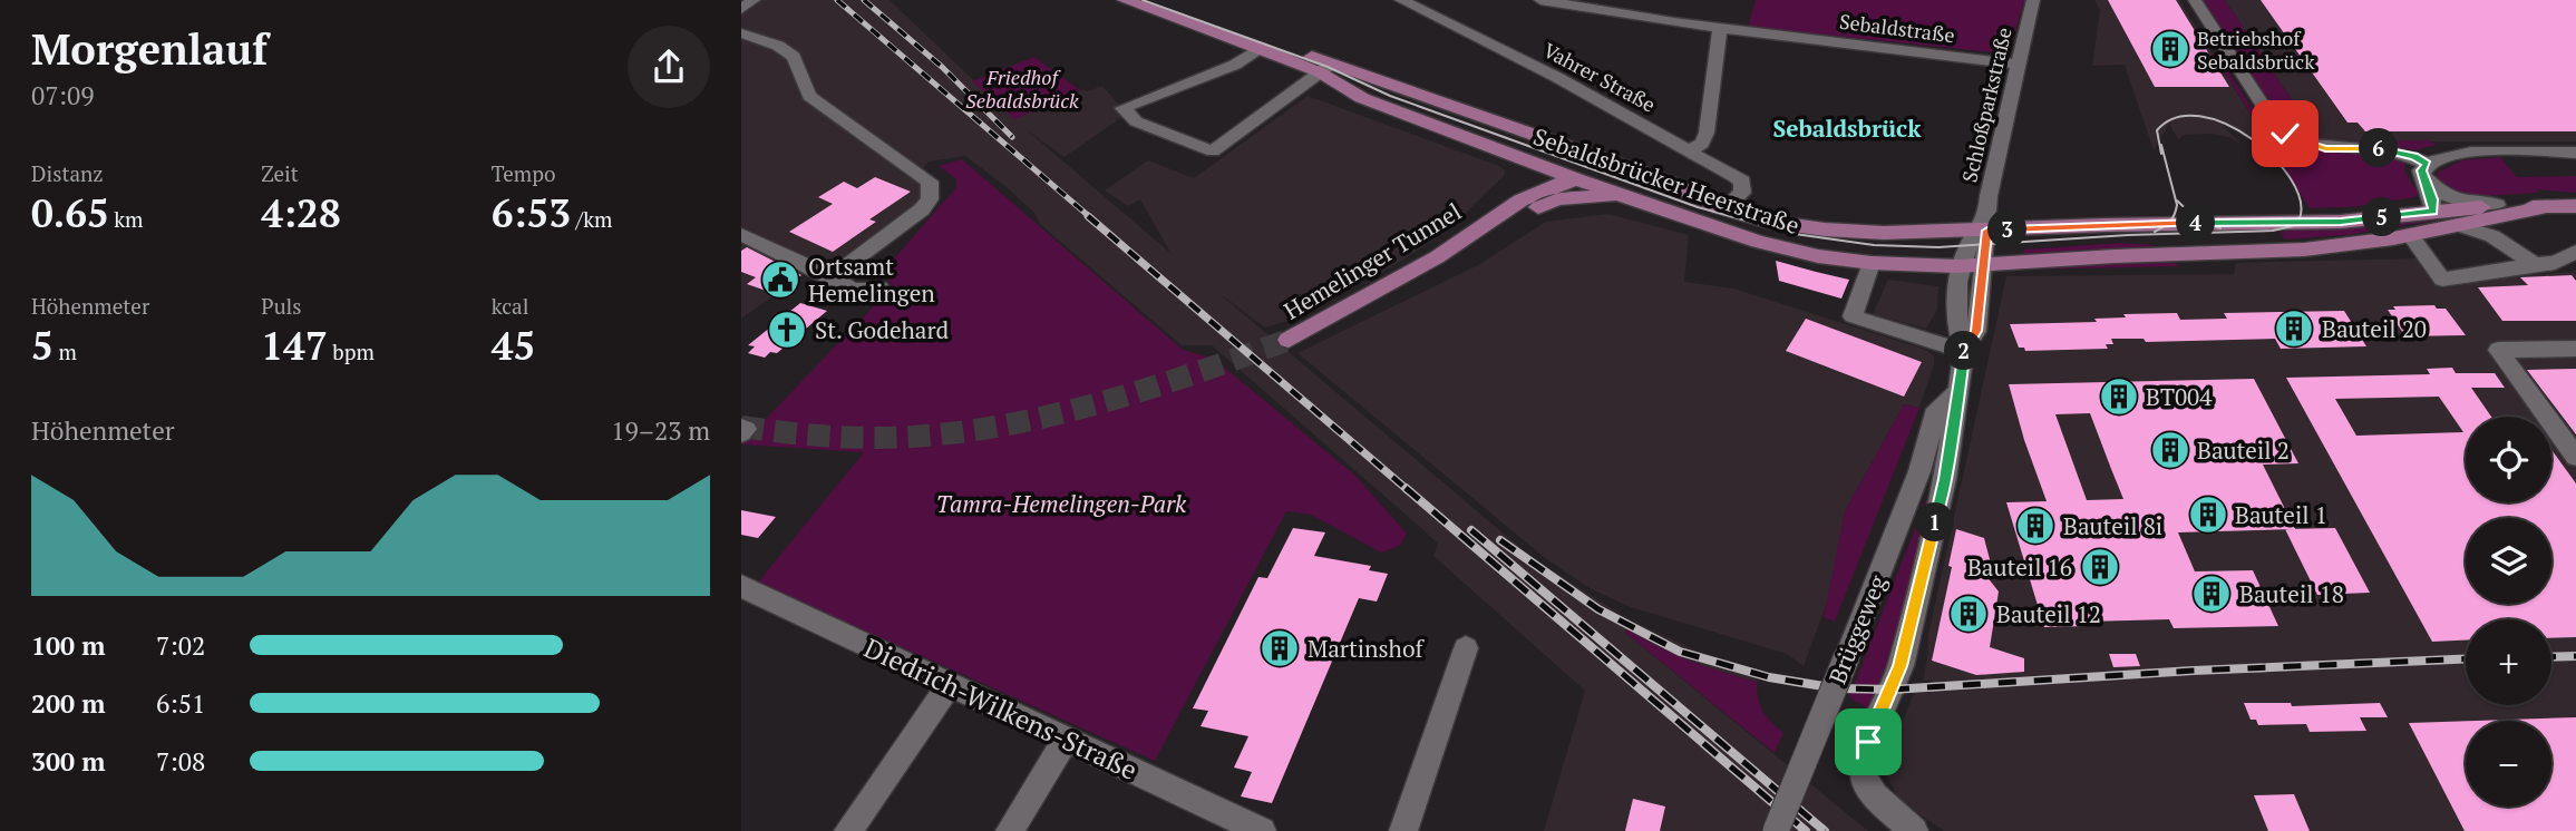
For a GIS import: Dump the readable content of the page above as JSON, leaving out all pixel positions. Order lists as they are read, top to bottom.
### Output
{
  "streets": {
    "main road": ["Sebaldsbrücker Heerstraße", "Hemelinger Tunnel"],
    "street": [
      "Sebaldstraße",
      "Vahrer Straße",
      "Schloßparkstraße",
      "Brüggeweg",
      "Diedrich-Wilkens-Straße"
    ]
  },
  "crossings": [
    ["Sebaldstraße", "Schloßparkstraße"],
    ["Vahrer Straße", "Sebaldsbrücker Heerstraße"],
    ["Schloßparkstraße", "Sebaldsbrücker Heerstraße"],
    ["Sebaldsbrücker Heerstraße", "Hemelinger Tunnel"]
  ],
  "districts": ["Sebaldsbrück"],
  "parks": ["Friedhof Sebaldsbrück", "Tamra-Hemelingen-Park"],
  "places": {
    "building": [
      "Betriebshof Sebaldsbrück",
      "Bauteil 20",
      "BT004",
      "Bauteil 2",
      "Bauteil 1",
      "Bauteil 8i",
      "Bauteil 16",
      "Bauteil 18",
      "Bauteil 12",
      "Martinshof"
    ],
    "public building": ["Ortsamt Hemelingen"],
    "church": ["St. Godehard"]
  },
  "page": {
    "heading": ["Morgenlauf", "07:09"],
    "pins": [
      "6",
      "5",
      "4",
      "3",
      "2",
      "1"
    ],
    "stats": [
      ["Distanz", "0.65 km"],
      ["Zeit", "4:28"],
      ["Tempo", "6:53 /km"],
      ["Höhenmeter", "5 m"],
      ["Puls", "147 bpm"],
      ["kcal", "45"]
    ],
    "chart": ["Höhenmeter", "19–23 m"],
    "map_buttons": ["+", "−"],
    "list": [
      {
        "name": "100 m",
        "note": "7:02"
      },
      {
        "name": "200 m",
        "note": "6:51"
      },
      {
        "name": "300 m",
        "note": "7:08"
      }
    ]
  }
}
